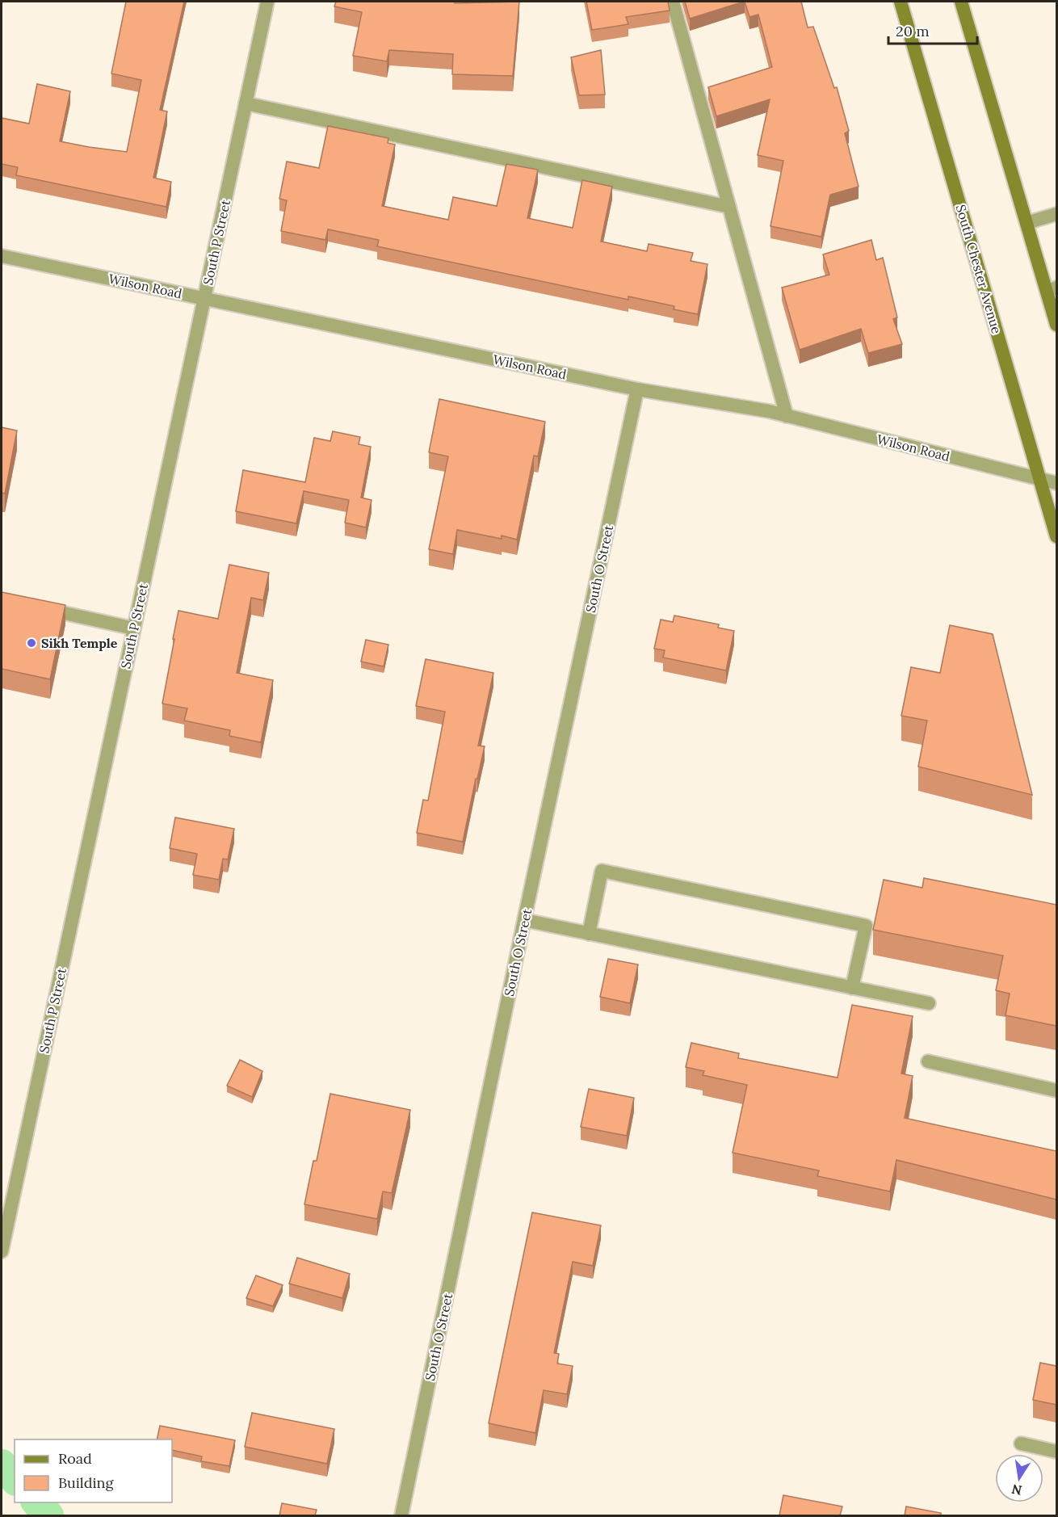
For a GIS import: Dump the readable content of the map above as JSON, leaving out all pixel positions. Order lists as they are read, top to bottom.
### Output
{
  "streets": {
    "main road": ["South Chester Avenue"],
    "street": ["South P Street", "Wilson Road", "South O Street"]
  },
  "crossings": [
    ["South P Street", "Wilson Road"],
    ["South Chester Avenue", "Wilson Road"],
    ["Wilson Road", "South O Street"]
  ],
  "places": ["Sikh Temple"],
  "legend": ["Road", "Building"],
  "scale_bar": "20 m",
  "north": "bottom"
}
